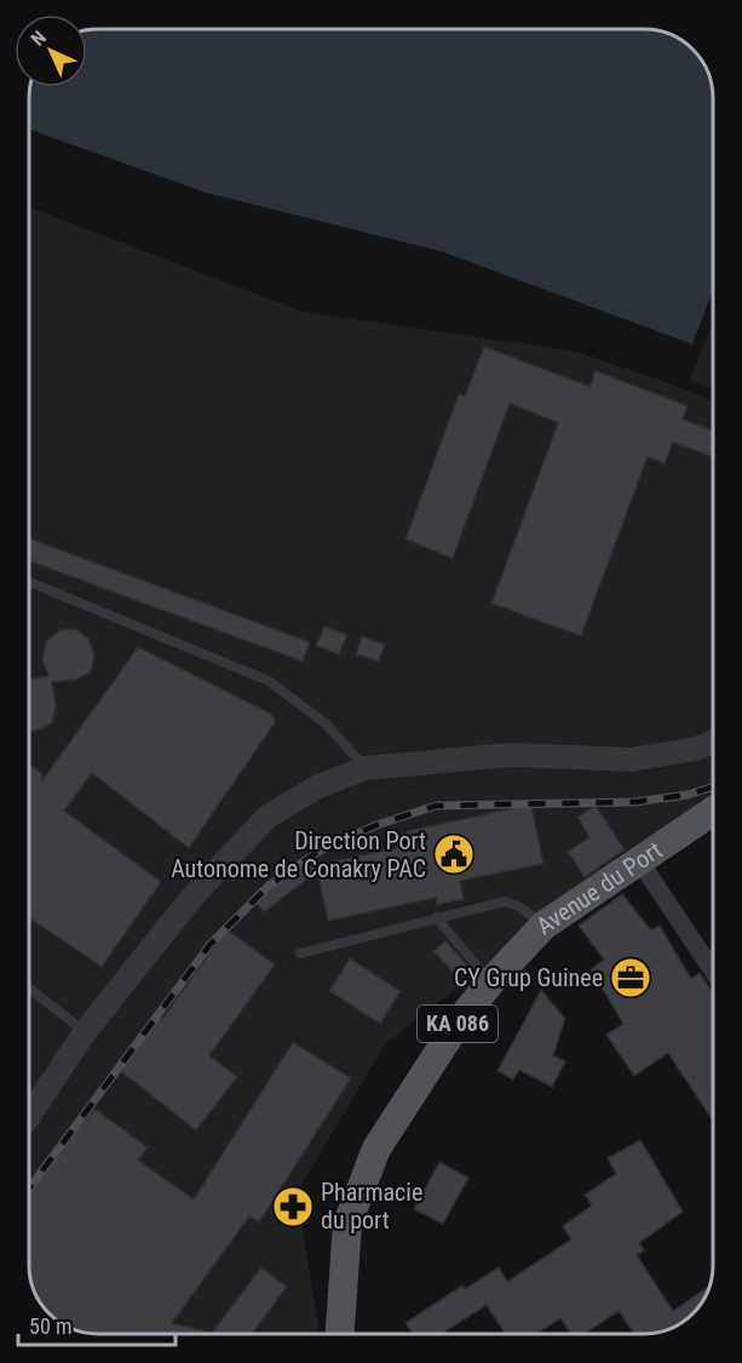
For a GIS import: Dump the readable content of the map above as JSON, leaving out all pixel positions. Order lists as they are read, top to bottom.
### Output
{
  "streets": {
    "main road": ["Avenue du Port", "KA 086"]
  },
  "places": {
    "public building": ["Direction Port Autonome de Conakry PAC"],
    "office": ["CY Grup Guinee"],
    "pharmacy": ["Pharmacie du port"]
  },
  "scale_bar": "50 m",
  "north": "top left"
}
